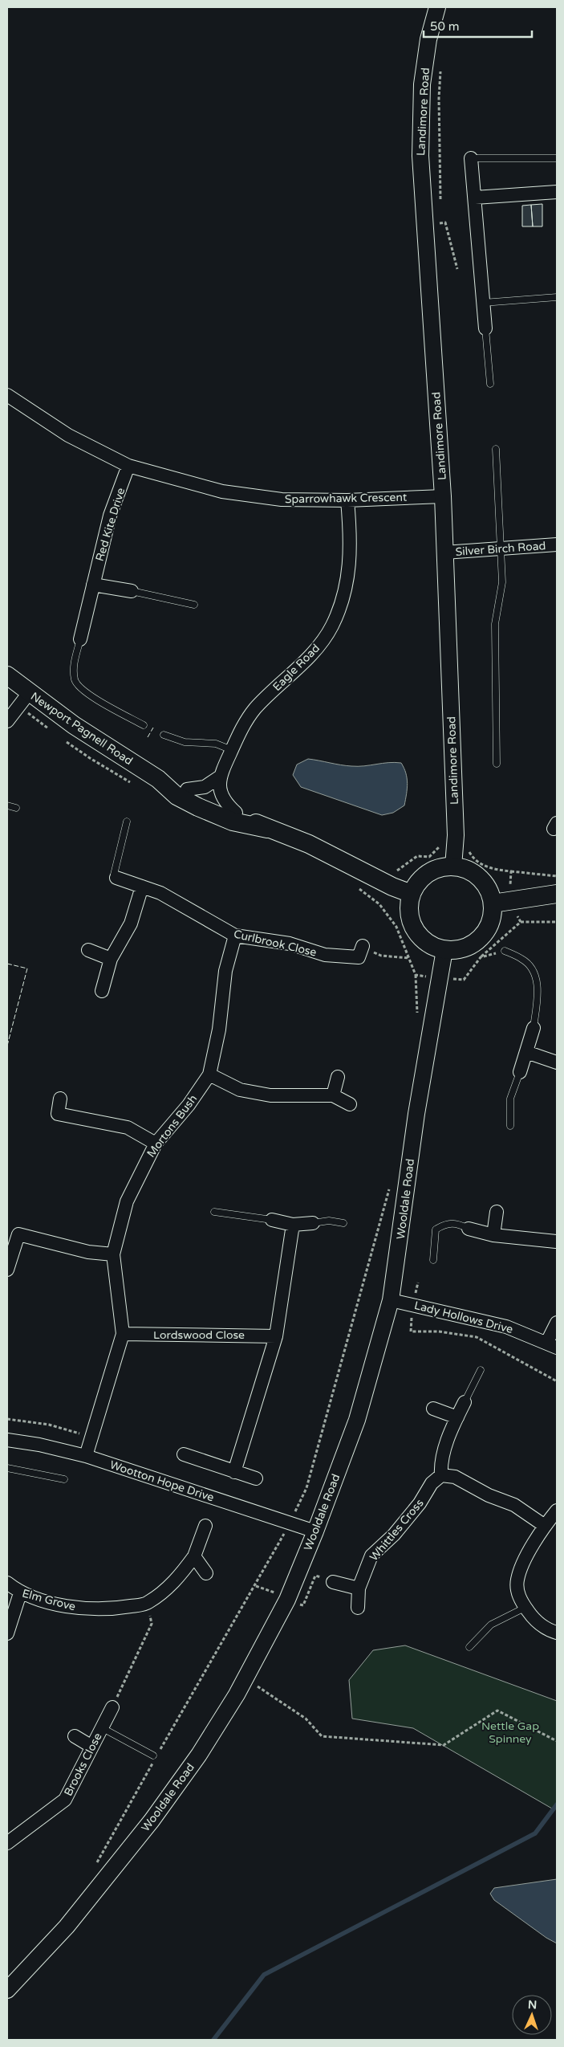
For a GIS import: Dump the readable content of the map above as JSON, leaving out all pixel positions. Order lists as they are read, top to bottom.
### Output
{
  "streets": {
    "main road": ["Newport Pagnell Road"],
    "street": [
      "Landimore Road",
      "Sparrowhawk Crescent",
      "Red Kite Drive",
      "Silver Birch Road",
      "Eagle Road",
      "Curlbrook Close",
      "Mortons Bush",
      "Wooldale Road",
      "Lady Hollows Drive",
      "Lordswood Close",
      "Wootton Hope Drive",
      "Whittles Cross",
      "Elm Grove",
      "Brooks Close"
    ]
  },
  "crossings": [
    ["Landimore Road", "Sparrowhawk Crescent"],
    ["Landimore Road", "Silver Birch Road"],
    ["Landimore Road", "Newport Pagnell Road"],
    ["Landimore Road", "Wooldale Road"],
    ["Sparrowhawk Crescent", "Red Kite Drive"],
    ["Sparrowhawk Crescent", "Eagle Road"],
    ["Newport Pagnell Road", "Wooldale Road"],
    ["Curlbrook Close", "Mortons Bush"],
    ["Mortons Bush", "Lordswood Close"],
    ["Mortons Bush", "Wootton Hope Drive"],
    ["Wooldale Road", "Lady Hollows Drive"],
    ["Wooldale Road", "Wootton Hope Drive"]
  ],
  "parks": ["Nettle Gap Spinney"],
  "scale_bar": "50 m",
  "north": "top"
}
